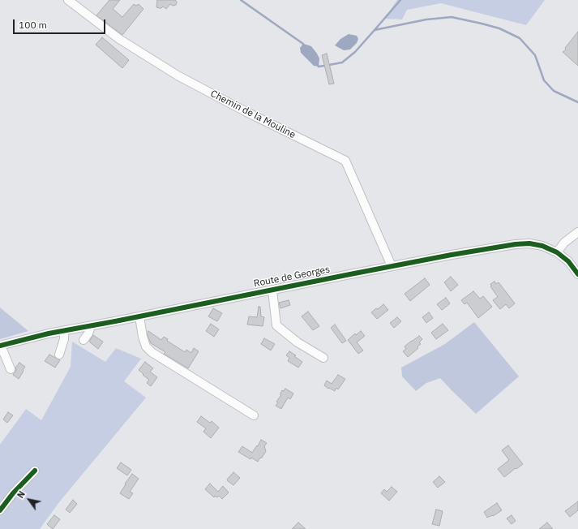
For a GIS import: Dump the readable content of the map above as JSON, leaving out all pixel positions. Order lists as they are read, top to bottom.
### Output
{
  "streets": {
    "street": ["Chemin de la Mouline", "Route de Georges"]
  },
  "crossings": [
    ["Chemin de la Mouline", "Route de Georges"]
  ],
  "scale_bar": "100 m",
  "north": "top left"
}
